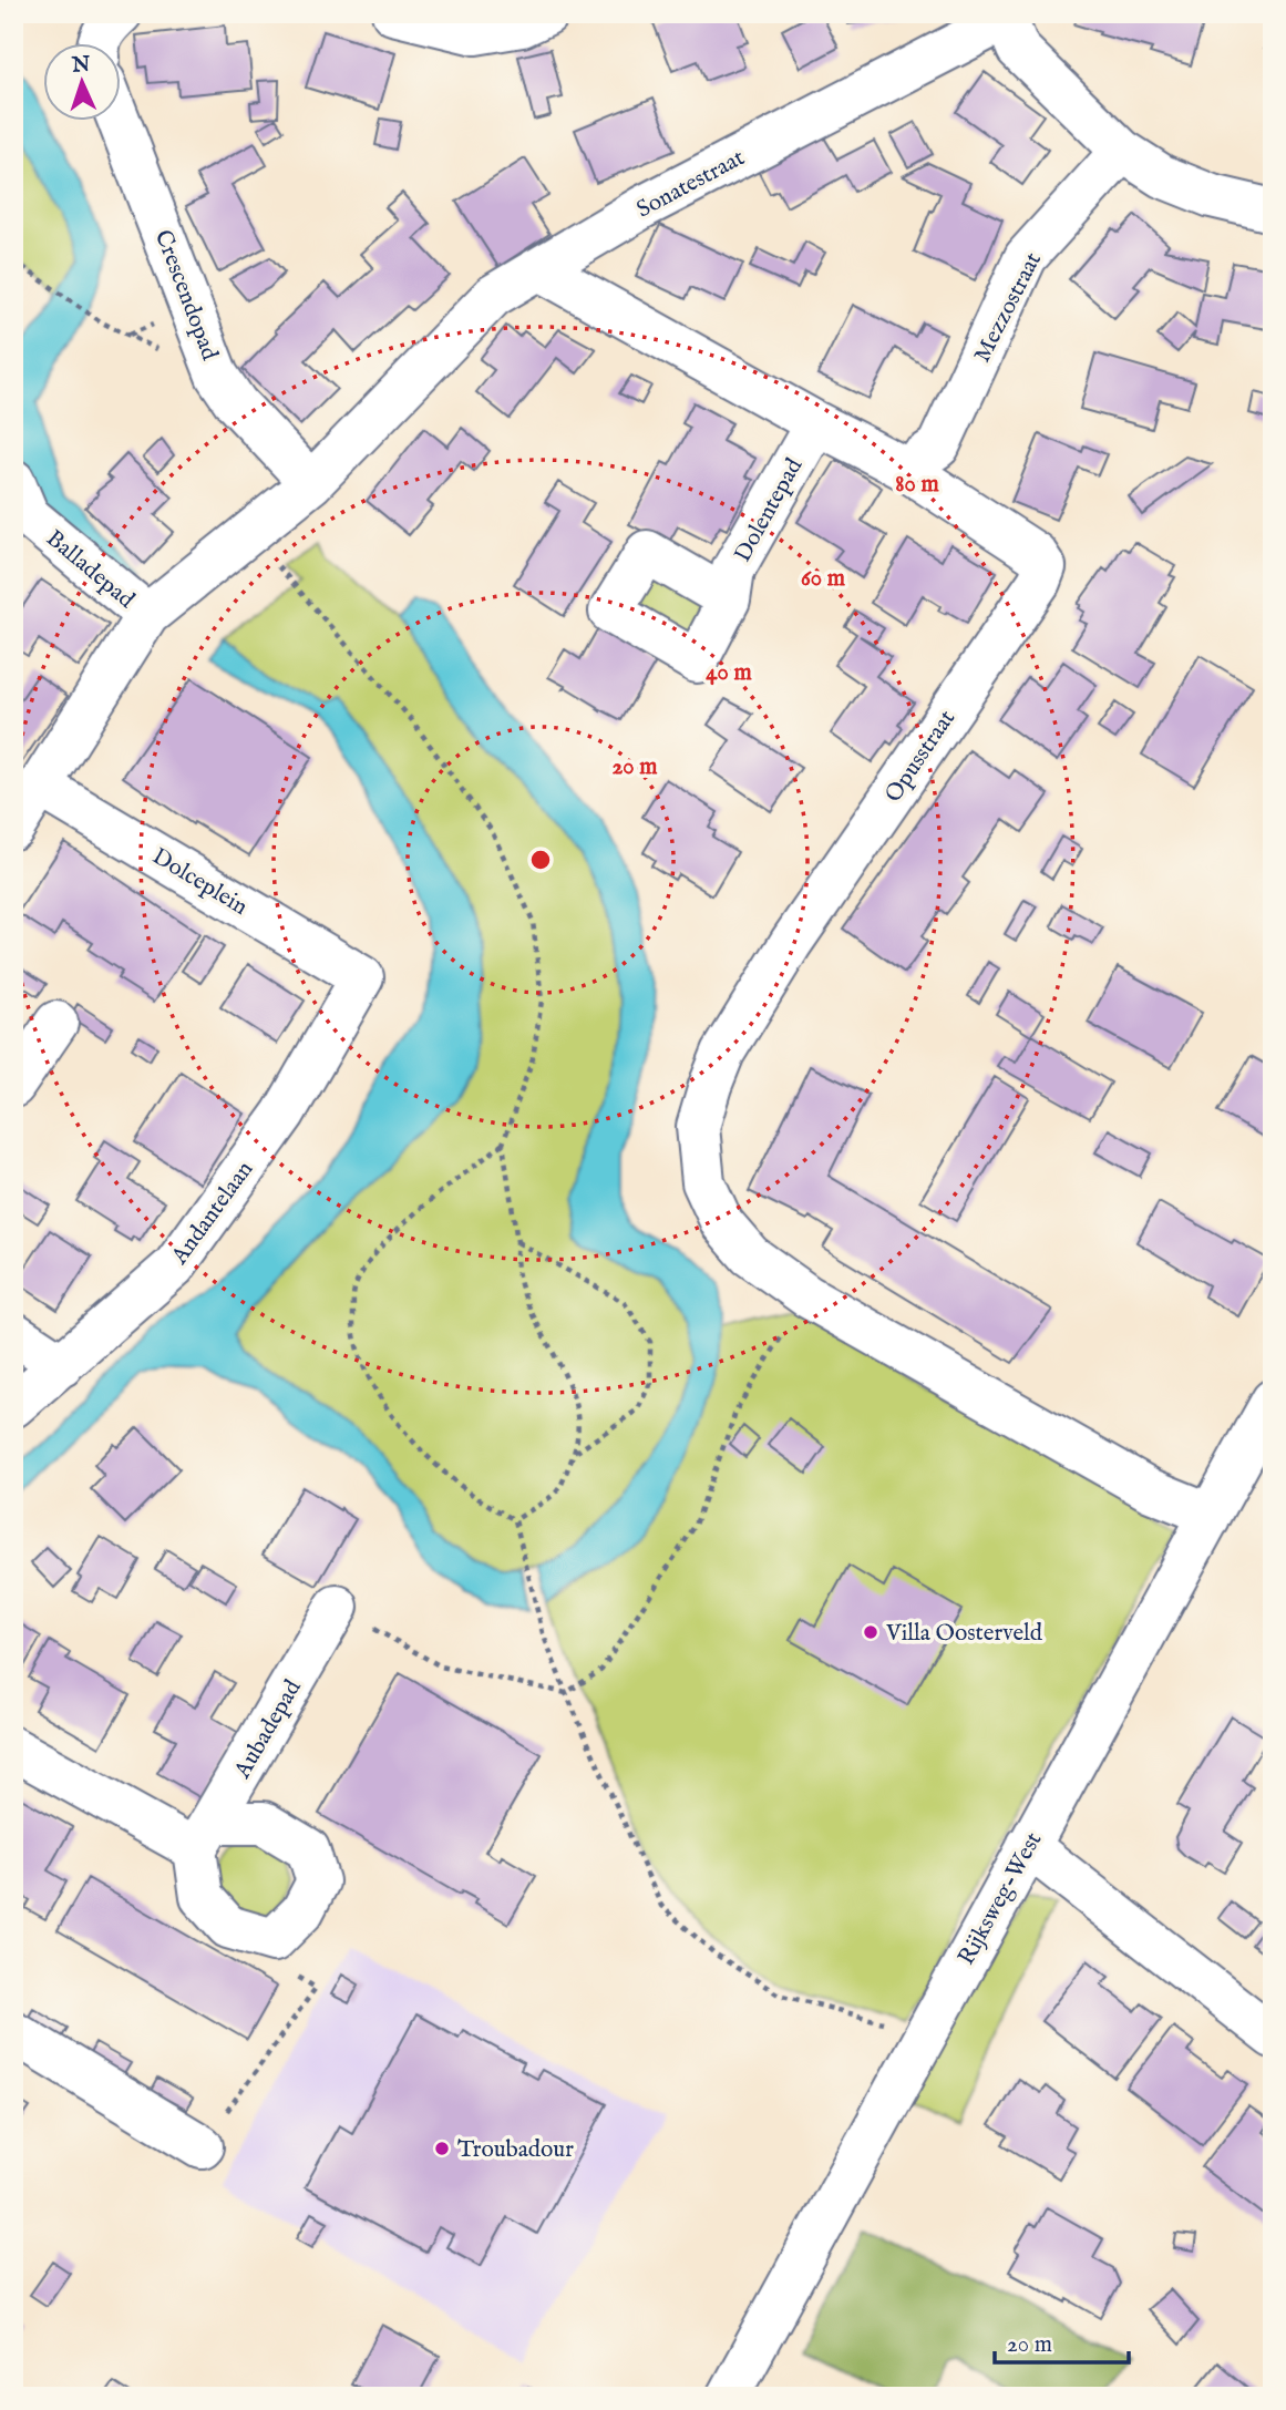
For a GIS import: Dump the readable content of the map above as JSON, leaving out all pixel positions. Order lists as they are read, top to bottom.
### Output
{
  "streets": {
    "street": [
      "Sonatestraat",
      "Crescendopad",
      "Mezzostraat",
      "Dolentepad",
      "Balladepad",
      "Opusstraat",
      "Dolceplein",
      "Andantelaan",
      "Aubadepad",
      "Rijksweg-West"
    ]
  },
  "crossings": [
    ["Sonatestraat", "Crescendopad"],
    ["Sonatestraat", "Mezzostraat"],
    ["Sonatestraat", "Balladepad"],
    ["Mezzostraat", "Opusstraat"],
    ["Opusstraat", "Rijksweg-West"],
    ["Dolceplein", "Andantelaan"]
  ],
  "places": ["Villa Oosterveld", "Troubadour"],
  "scale_bar": "20 m",
  "north": "top",
  "rings": [
    "80 m",
    "60 m",
    "40 m",
    "20 m"
  ]
}
